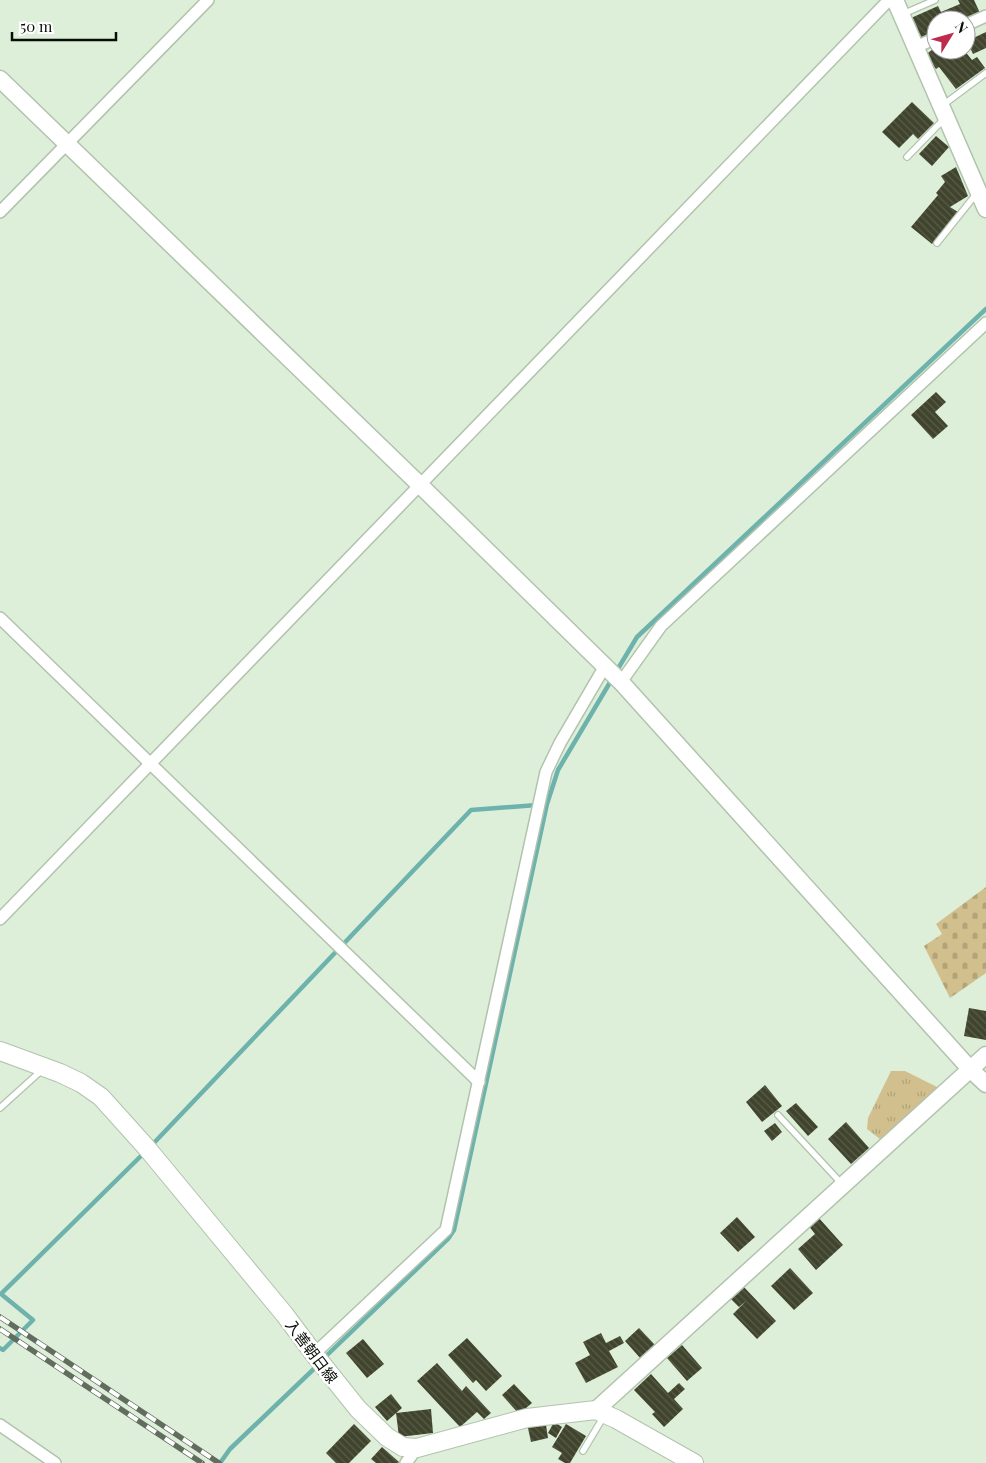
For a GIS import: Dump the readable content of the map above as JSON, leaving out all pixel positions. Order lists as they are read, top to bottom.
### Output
{
  "streets": {
    "main road": ["入善朝日線"]
  },
  "scale_bar": "50 m",
  "north": "top right"
}
